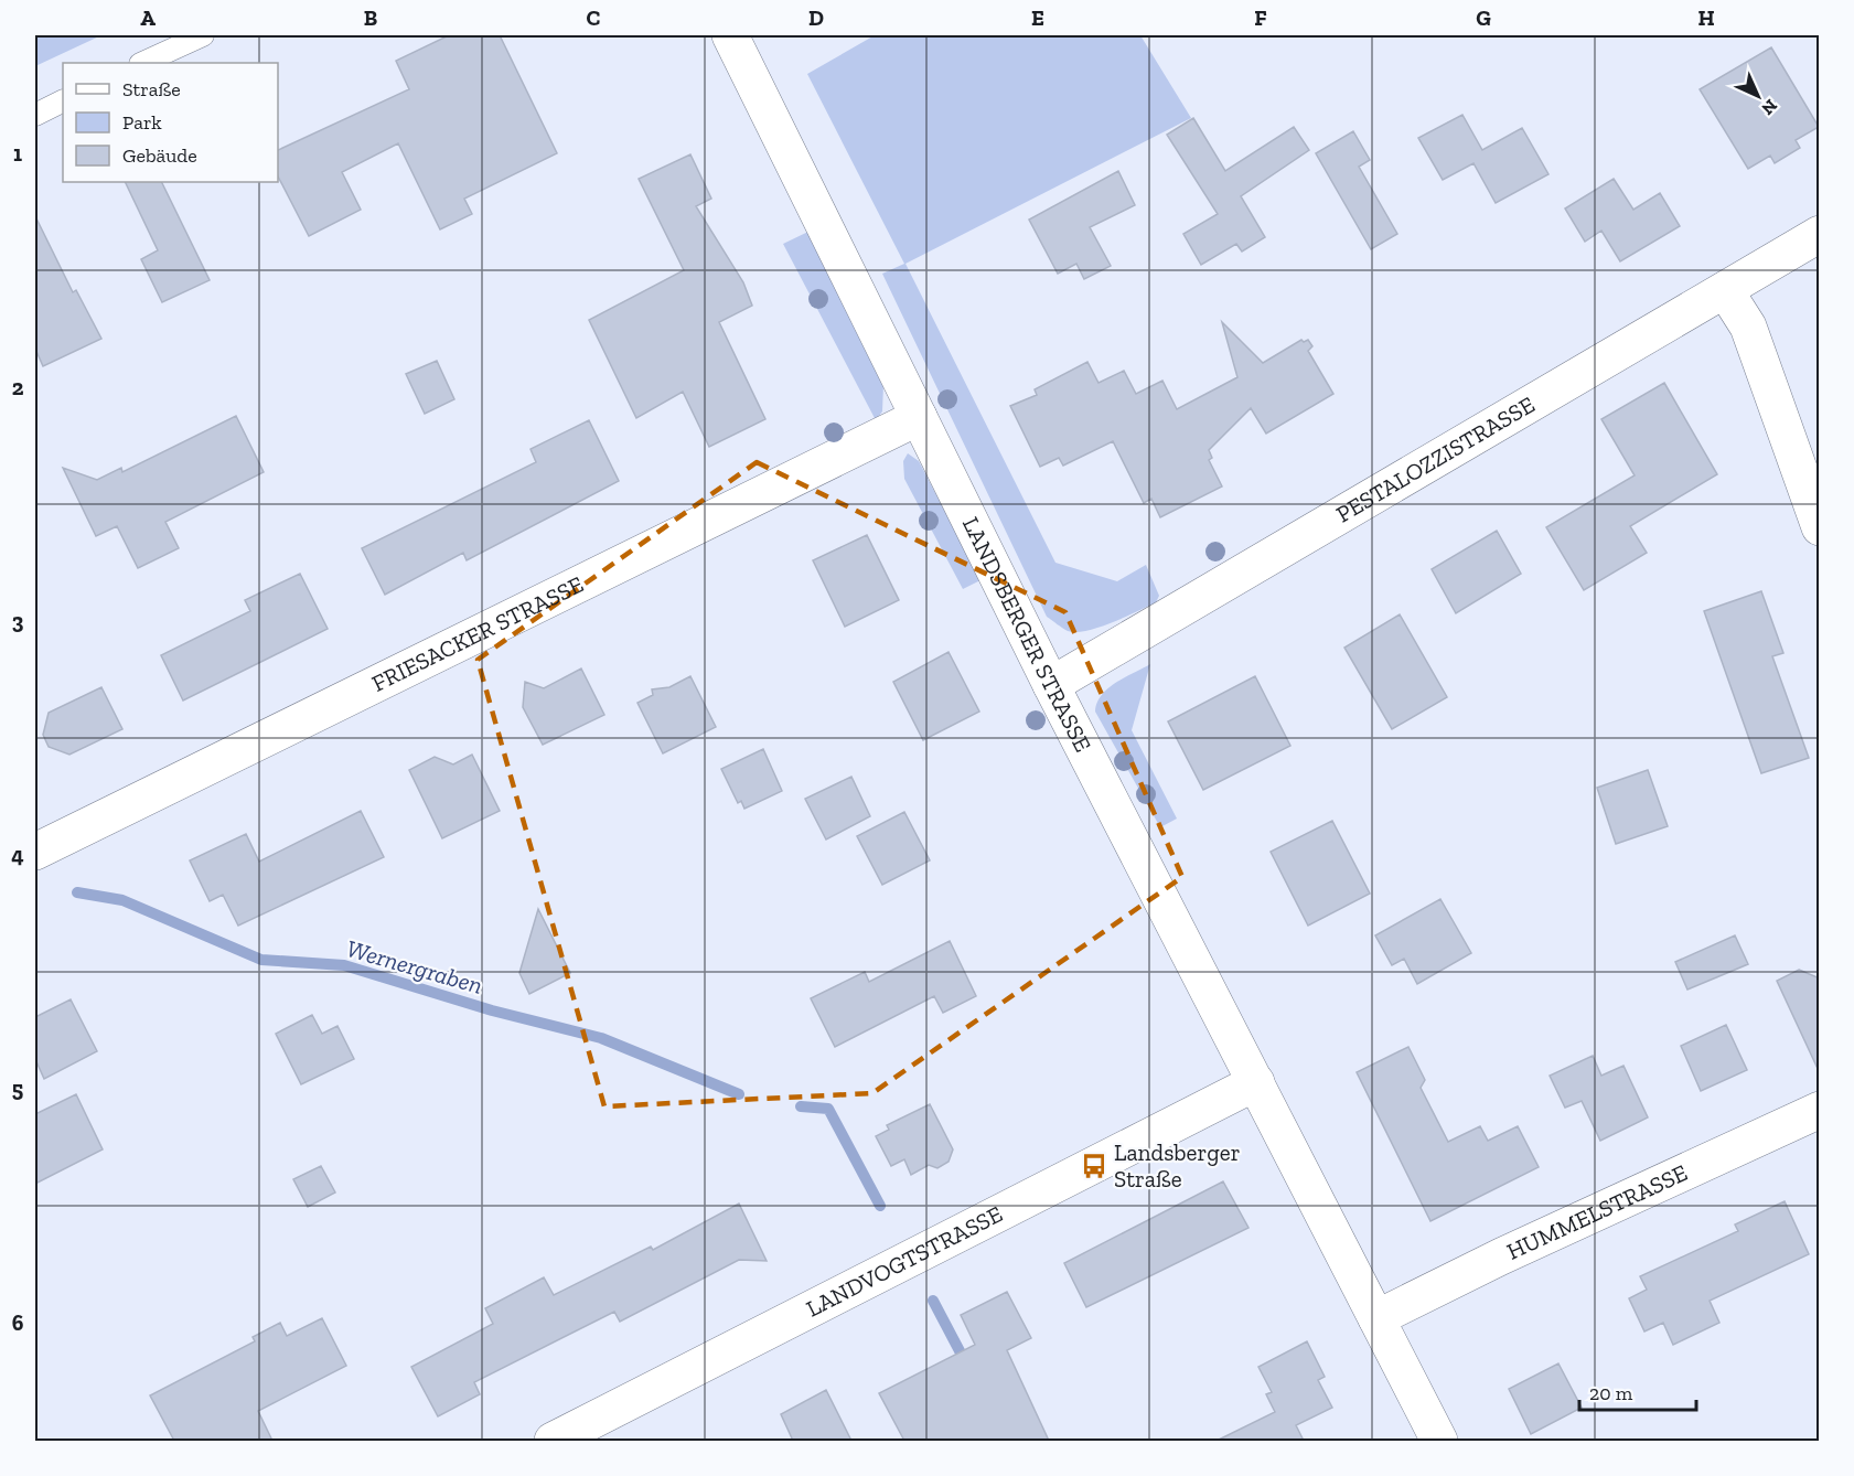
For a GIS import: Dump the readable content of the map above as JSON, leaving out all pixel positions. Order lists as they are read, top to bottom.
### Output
{
  "streets": {
    "street": [
      "PESTALOZZISTRASSE",
      "LANDSBERGER STRASSE",
      "FRIESACKER STRASSE",
      "HUMMELSTRASSE",
      "LANDVOGTSTRASSE"
    ]
  },
  "crossings": [
    ["PESTALOZZISTRASSE", "LANDSBERGER STRASSE"],
    ["LANDSBERGER STRASSE", "FRIESACKER STRASSE"],
    ["LANDSBERGER STRASSE", "HUMMELSTRASSE"],
    ["LANDSBERGER STRASSE", "LANDVOGTSTRASSE"]
  ],
  "water": ["Wernergraben"],
  "places": {
    "bus stop": ["Landsberger Straße"]
  },
  "legend": ["Straße", "Park", "Gebäude"],
  "scale_bar": "20 m",
  "north": "bottom right",
  "grid": {
    "columns": [
      "A",
      "B",
      "C",
      "D",
      "E",
      "F",
      "G",
      "H"
    ],
    "rows": [
      "1",
      "2",
      "3",
      "4",
      "5",
      "6"
    ]
  }
}
